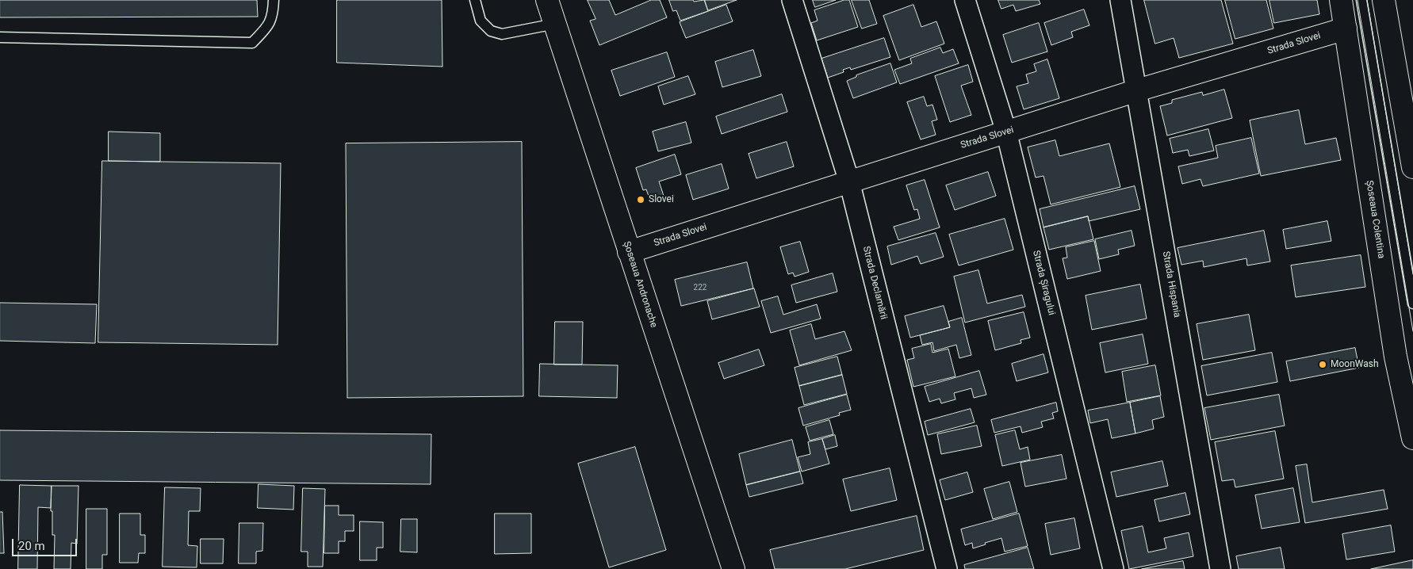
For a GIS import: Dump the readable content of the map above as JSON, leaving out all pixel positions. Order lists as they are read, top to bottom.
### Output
{
  "streets": {
    "main road": ["Strada Slovei", "Șoseaua Colentina", "Șoseaua Andronache"],
    "street": ["Strada Declamării", "Strada Șiragului", "Strada Hispania"]
  },
  "crossings": [
    ["Strada Slovei", "Șoseaua Colentina"],
    ["Strada Slovei", "Strada Declamării"],
    ["Strada Slovei", "Strada Șiragului"],
    ["Strada Slovei", "Șoseaua Andronache"],
    ["Strada Slovei", "Strada Hispania"]
  ],
  "places": ["Slovei", "MoonWash"],
  "house_numbers": ["222"],
  "scale_bar": "20 m"
}
